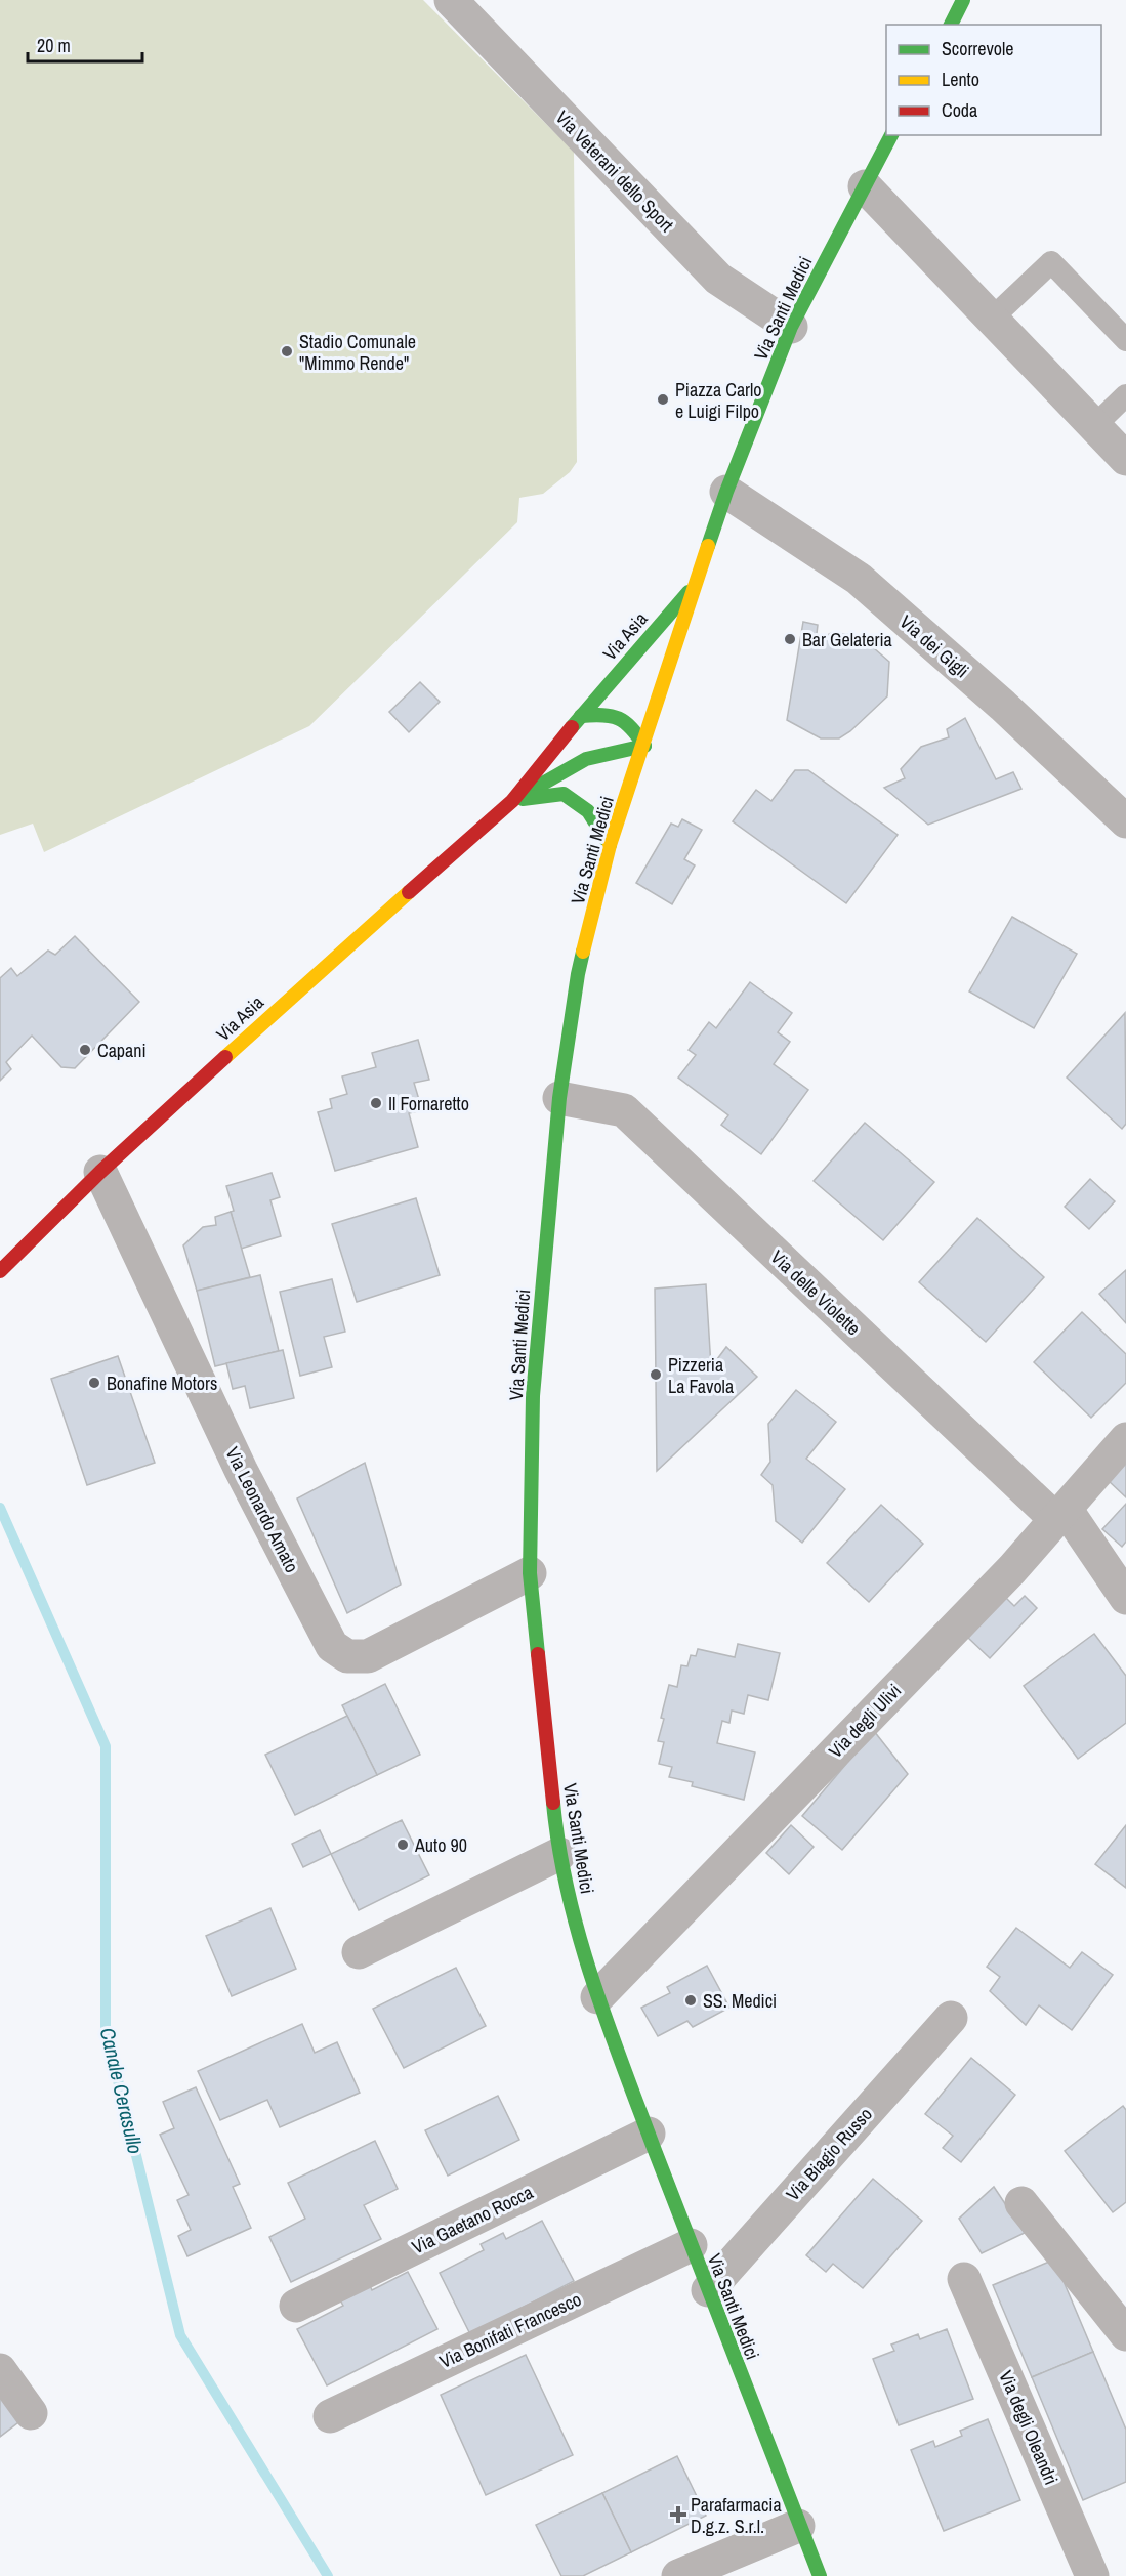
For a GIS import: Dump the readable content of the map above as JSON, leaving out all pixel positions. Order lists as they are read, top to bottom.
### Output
{
  "streets": {
    "street": [
      "Via Veterani dello Sport",
      "Via Santi Medici",
      "Via Asia",
      "Via dei Gigli",
      "Via delle Violette",
      "Via Leonardo Amato",
      "Via degli Ulivi",
      "Via Biagio Russo",
      "Via Gaetano Rocca",
      "Via Bonifati Francesco",
      "Via degli Oleandri"
    ]
  },
  "crossings": [
    ["Via Veterani dello Sport", "Via Santi Medici"],
    ["Via Santi Medici", "Via Asia"],
    ["Via Santi Medici", "Via dei Gigli"],
    ["Via Santi Medici", "Via delle Violette"],
    ["Via Santi Medici", "Via Leonardo Amato"],
    ["Via Santi Medici", "Via degli Ulivi"],
    ["Via Santi Medici", "Via Biagio Russo"],
    ["Via Santi Medici", "Via Gaetano Rocca"],
    ["Via Santi Medici", "Via Bonifati Francesco"],
    ["Via Asia", "Via Leonardo Amato"],
    ["Via delle Violette", "Via degli Ulivi"]
  ],
  "water": ["Canale Cerasullo"],
  "places": {
    "other": [
      "Stadio Comunale \"Mimmo Rende\"",
      "Piazza Carlo e Luigi Filpo",
      "Bar Gelateria",
      "Capani",
      "Il Fornaretto",
      "Pizzeria La Favola",
      "Bonafine Motors",
      "Auto 90",
      "SS. Medici"
    ],
    "health": ["Parafarmacia D.g.z. S.r.l."]
  },
  "legend": ["Scorrevole", "Lento", "Coda"],
  "scale_bar": "20 m"
}
